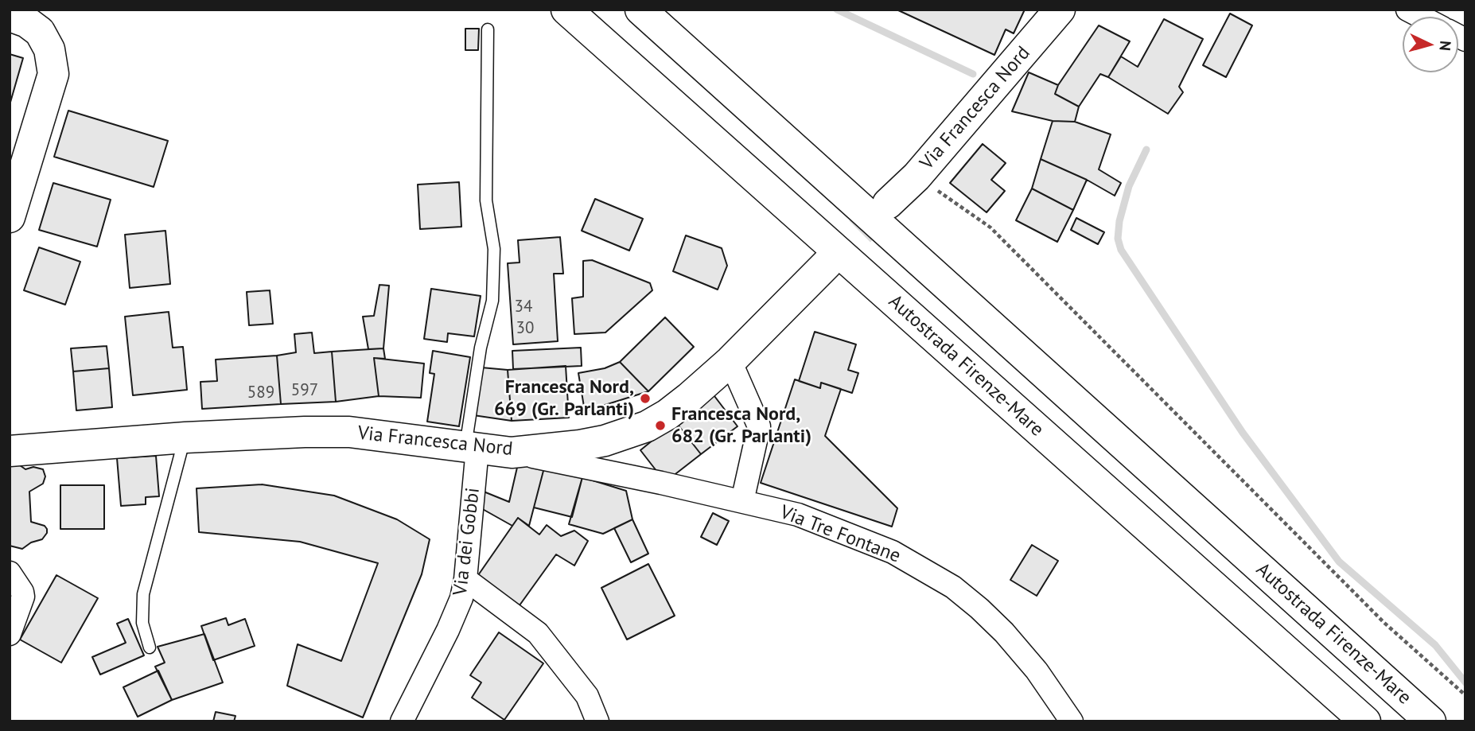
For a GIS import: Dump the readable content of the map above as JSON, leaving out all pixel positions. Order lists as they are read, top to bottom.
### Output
{
  "streets": {
    "main road": ["Via Francesca Nord", "Autostrada Firenze-Mare"],
    "street": ["Via Tre Fontane", "Via dei Gobbi"]
  },
  "crossings": [
    ["Via Francesca Nord", "Via Tre Fontane"],
    ["Via Francesca Nord", "Via dei Gobbi"]
  ],
  "places": ["Francesca Nord, 669 (Gr. Parlanti)", "Francesca Nord, 682 (Gr. Parlanti)"],
  "house_numbers": [
    "34",
    "30",
    "597",
    "589"
  ],
  "north": "right"
}
